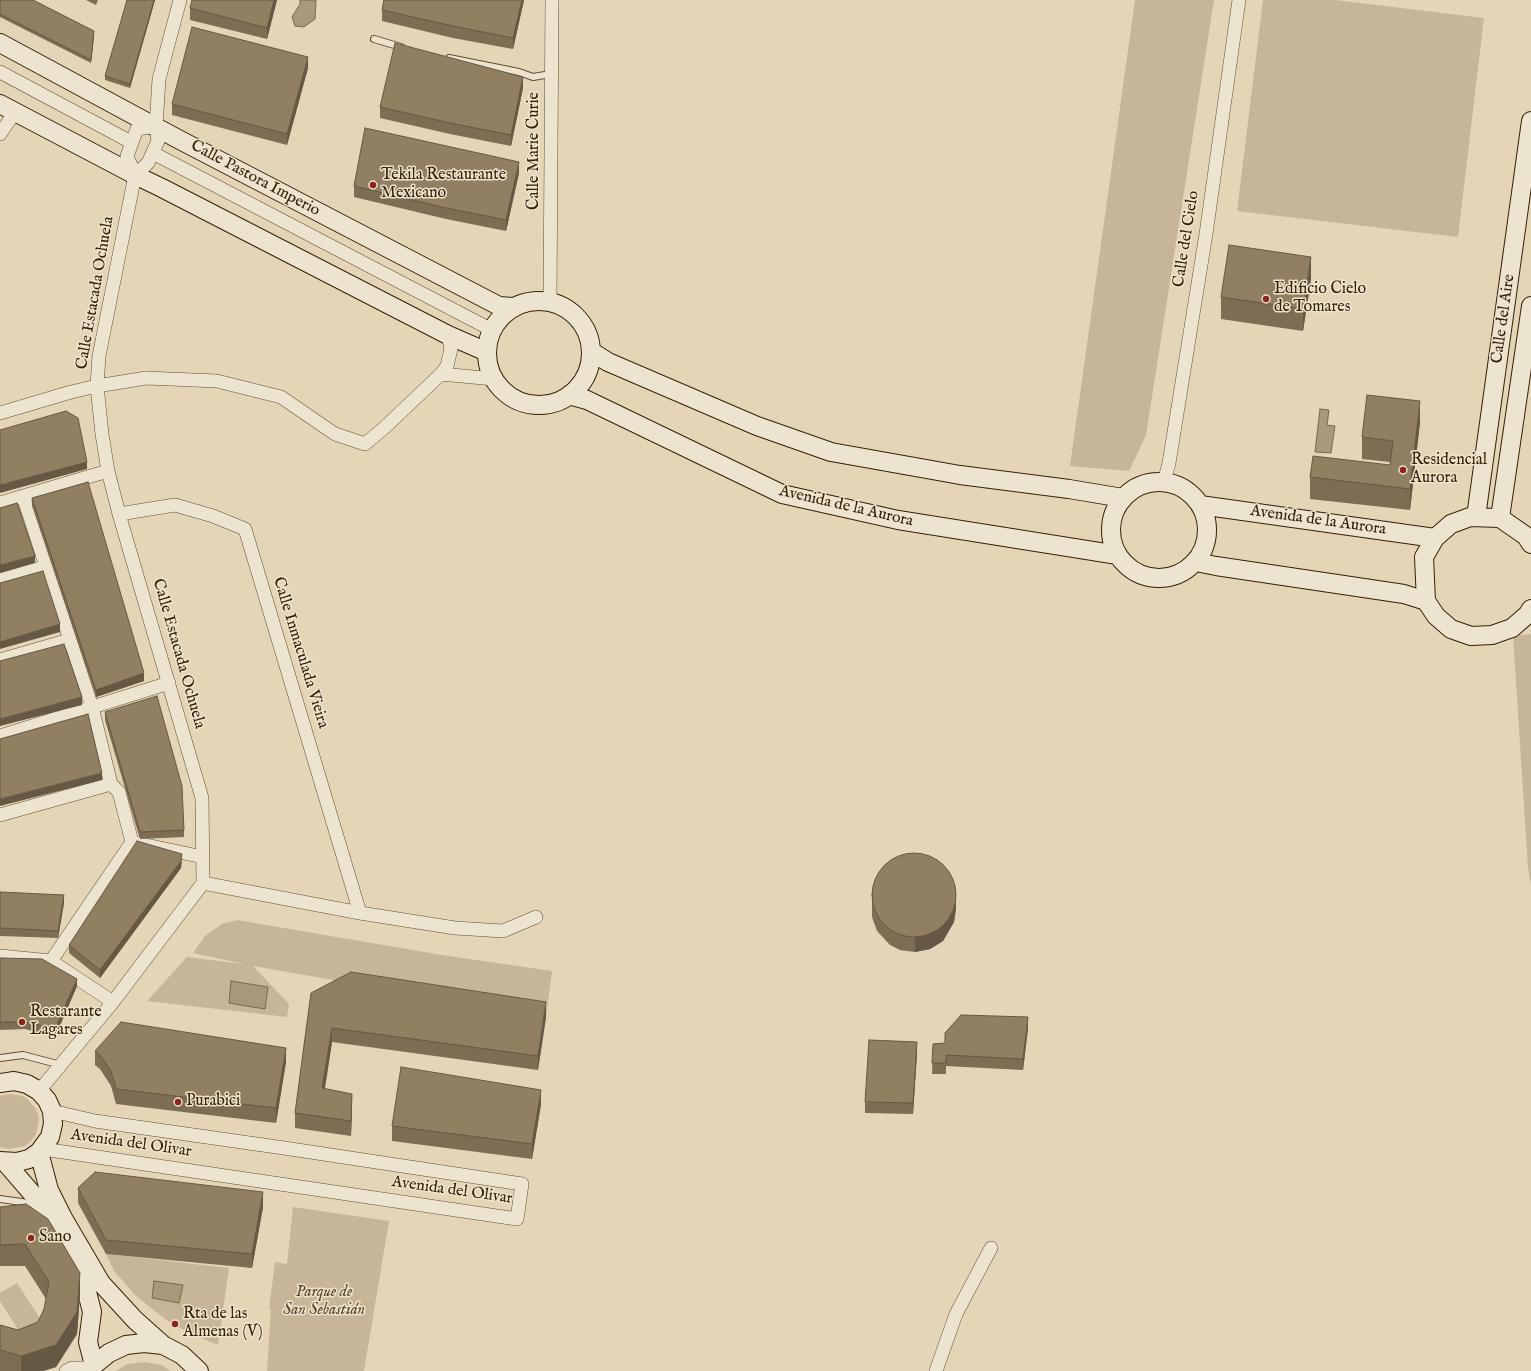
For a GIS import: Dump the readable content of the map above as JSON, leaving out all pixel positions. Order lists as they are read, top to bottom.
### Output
{
  "streets": {
    "street": [
      "Calle Marie Curie",
      "Calle Pastora Imperio",
      "Calle del Cielo",
      "Calle Estacada Ochuela",
      "Calle del Aire",
      "Avenida de la Aurora",
      "Calle Inmaculada Vieira",
      "Avenida del Olivar"
    ]
  },
  "crossings": [
    ["Calle Marie Curie", "Calle Pastora Imperio"],
    ["Calle Marie Curie", "Avenida de la Aurora"],
    ["Calle Pastora Imperio", "Avenida de la Aurora"],
    ["Calle del Cielo", "Avenida de la Aurora"],
    ["Calle Estacada Ochuela", "Calle Inmaculada Vieira"]
  ],
  "parks": ["Parque de San Sebastián"],
  "places": [
    "Tekila Restaurante Mexicano",
    "Edificio Cielo de Tomares",
    "Residencial Aurora",
    "Restarante Lagares",
    "Purabici",
    "Sano",
    "Rta de las Almenas (V)"
  ]
}
